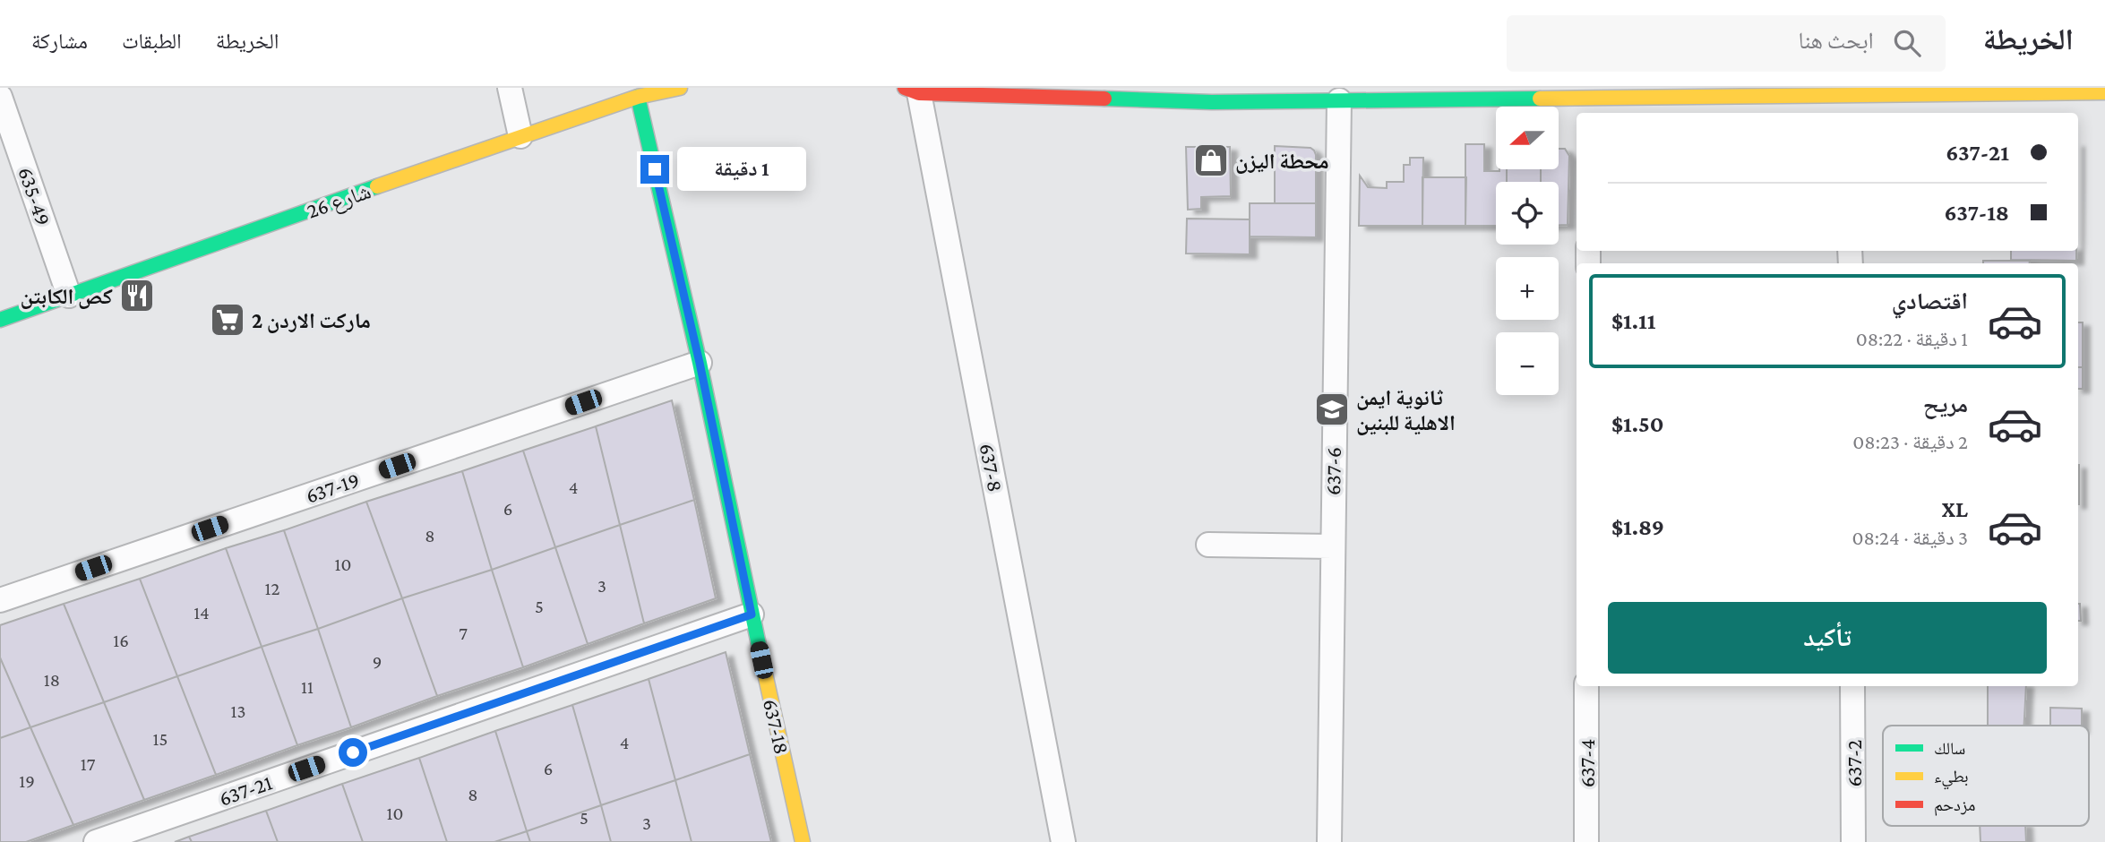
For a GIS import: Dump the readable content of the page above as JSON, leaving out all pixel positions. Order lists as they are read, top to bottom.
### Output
{
  "streets": {
    "street": [
      "635-49",
      "شارع 26",
      "637-8",
      "637-6",
      "637-19",
      "637-18",
      "637-4",
      "637-2",
      "637-21"
    ]
  },
  "crossings": [
    ["635-49", "شارع 26"],
    ["شارع 26", "637-18"],
    ["637-19", "637-18"],
    ["637-18", "637-21"]
  ],
  "places": {
    "shop": ["محطة اليزن"],
    "restaurant": ["كص الكابتن"],
    "supermarket": ["ماركت الاردن 2"],
    "school or university": ["ثانوية ايمن الاهلية للبنين"]
  },
  "house_numbers": [
    "4",
    "6",
    "8",
    "10",
    "3",
    "12",
    "5",
    "14",
    "7",
    "16",
    "9",
    "18",
    "11",
    "13",
    "15",
    "4",
    "17",
    "6",
    "19",
    "8",
    "10",
    "5",
    "3"
  ],
  "legend": ["سالك", "بطيء", "مزدحم"],
  "north": "left",
  "page": {
    "header": "الخريطة",
    "search": "ابحث هنا",
    "nav": ["الخريطة", "الطبقات", "مشاركة"],
    "map_buttons": ["+", "−"],
    "banner": ["637-21", "637-18"],
    "bubble": "1 دقيقة",
    "list": [
      {
        "name": "اقتصادي",
        "note": "1 دقيقة · 08:22",
        "value": "$1.11"
      },
      {
        "name": "مريح",
        "note": "2 دقيقة · 08:23",
        "value": "$1.50"
      },
      {
        "name": "XL",
        "note": "3 دقيقة · 08:24",
        "value": "$1.89"
      }
    ],
    "buttons": "تأكيد"
  }
}
